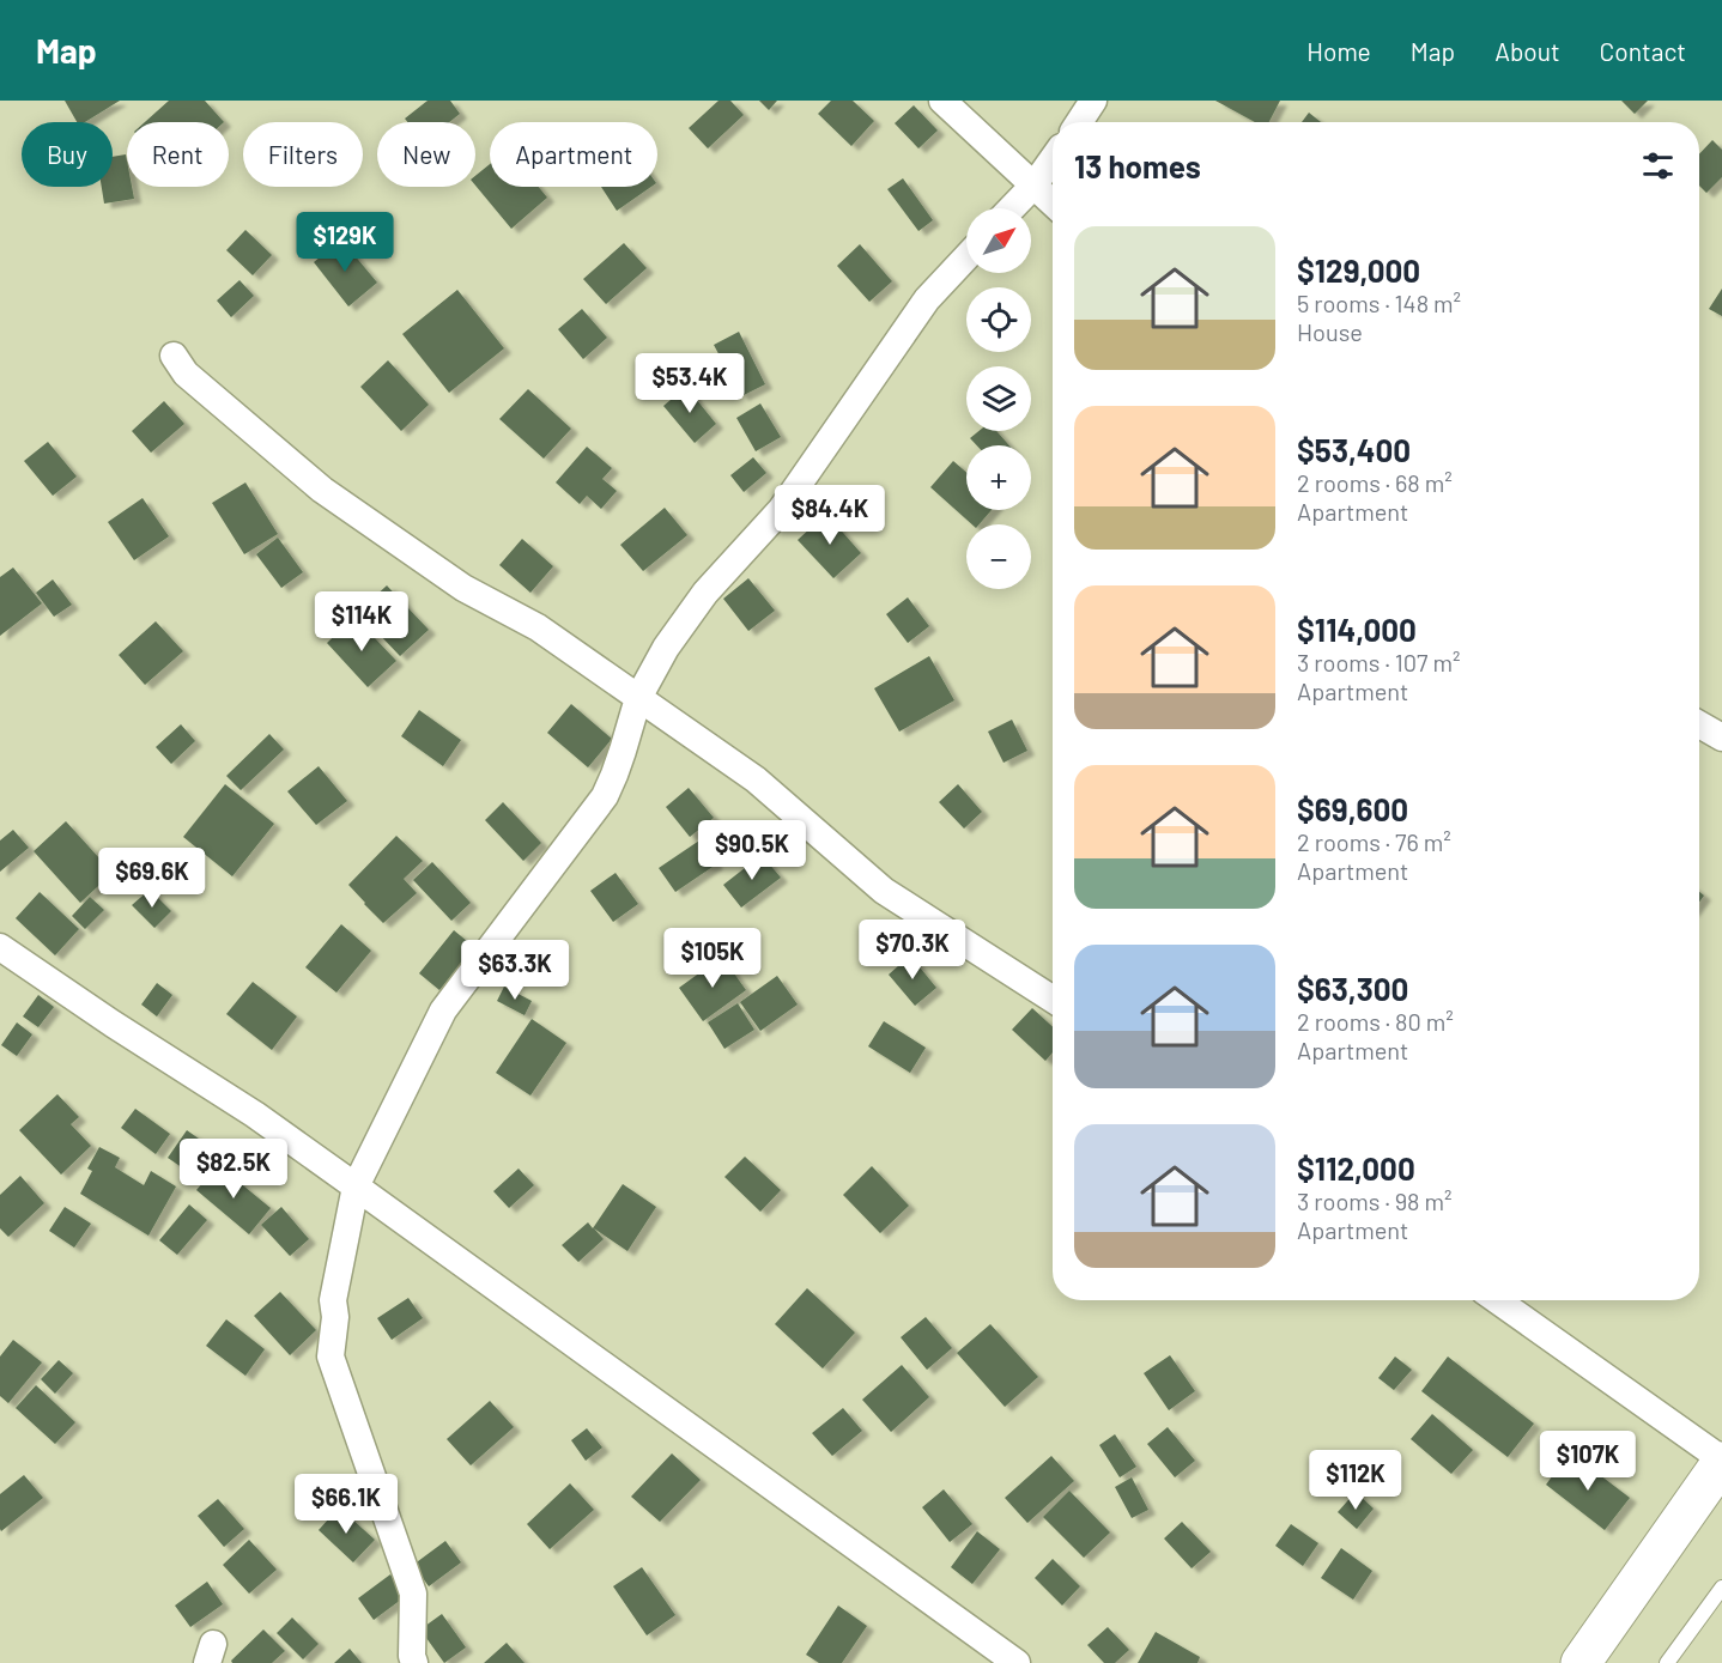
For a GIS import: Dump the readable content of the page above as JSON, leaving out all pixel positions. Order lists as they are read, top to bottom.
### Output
{
  "north": "top right",
  "page": {
    "header": "Map",
    "nav": [
      "Home",
      "Map",
      "About",
      "Contact"
    ],
    "chip": [
      "Buy",
      "Rent",
      "Filters",
      "New",
      "Apartment"
    ],
    "heading": "13 homes",
    "map_buttons": ["+", "−"],
    "list": [
      {
        "name": "$129,000",
        "note": "5 rooms · 148 m² · House"
      },
      {
        "name": "$53,400",
        "note": "2 rooms · 68 m² · Apartment"
      },
      {
        "name": "$114,000",
        "note": "3 rooms · 107 m² · Apartment"
      },
      {
        "name": "$69,600",
        "note": "2 rooms · 76 m² · Apartment"
      },
      {
        "name": "$63,300",
        "note": "2 rooms · 80 m² · Apartment"
      },
      {
        "name": "$112,000",
        "note": "3 rooms · 98 m² · Apartment"
      }
    ],
    "price": [
      "$129K",
      "$53.4K",
      "$84.4K",
      "$114K",
      "$90.5K",
      "$69.6K",
      "$70.3K",
      "$105K",
      "$63.3K",
      "$82.5K",
      "$107K",
      "$112K",
      "$66.1K"
    ]
  }
}
